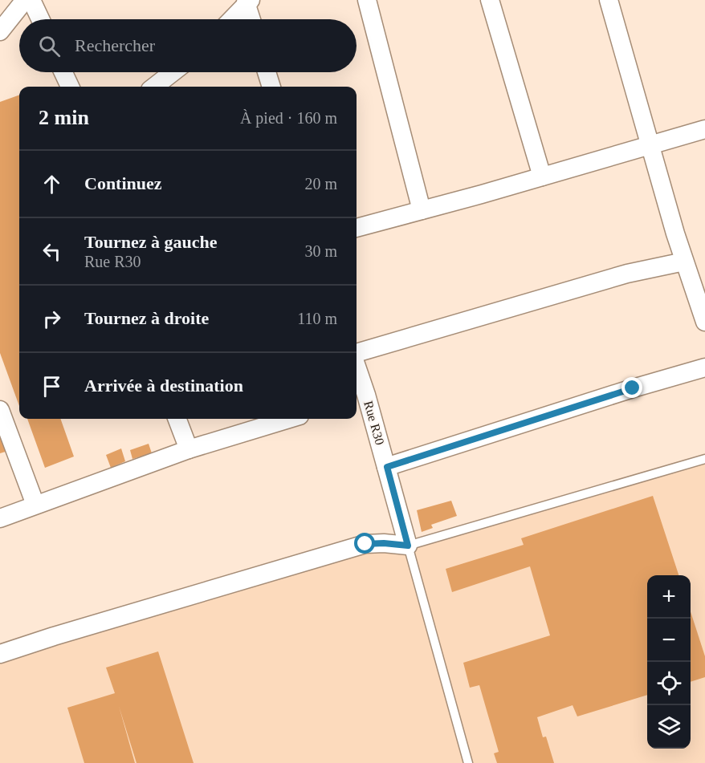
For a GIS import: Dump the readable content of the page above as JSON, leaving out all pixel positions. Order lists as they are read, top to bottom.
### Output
{
  "streets": {
    "street": ["Rue R30"]
  },
  "page": {
    "search": "Rechercher",
    "heading": ["2 min", "À pied · 160 m"],
    "list": [
      ["Continuez", "20 m"],
      ["Tournez à gauche", "Rue R30", "30 m"],
      ["Tournez à droite", "110 m"],
      "Arrivée à destination"
    ],
    "map_buttons": ["+", "−"]
  }
}
